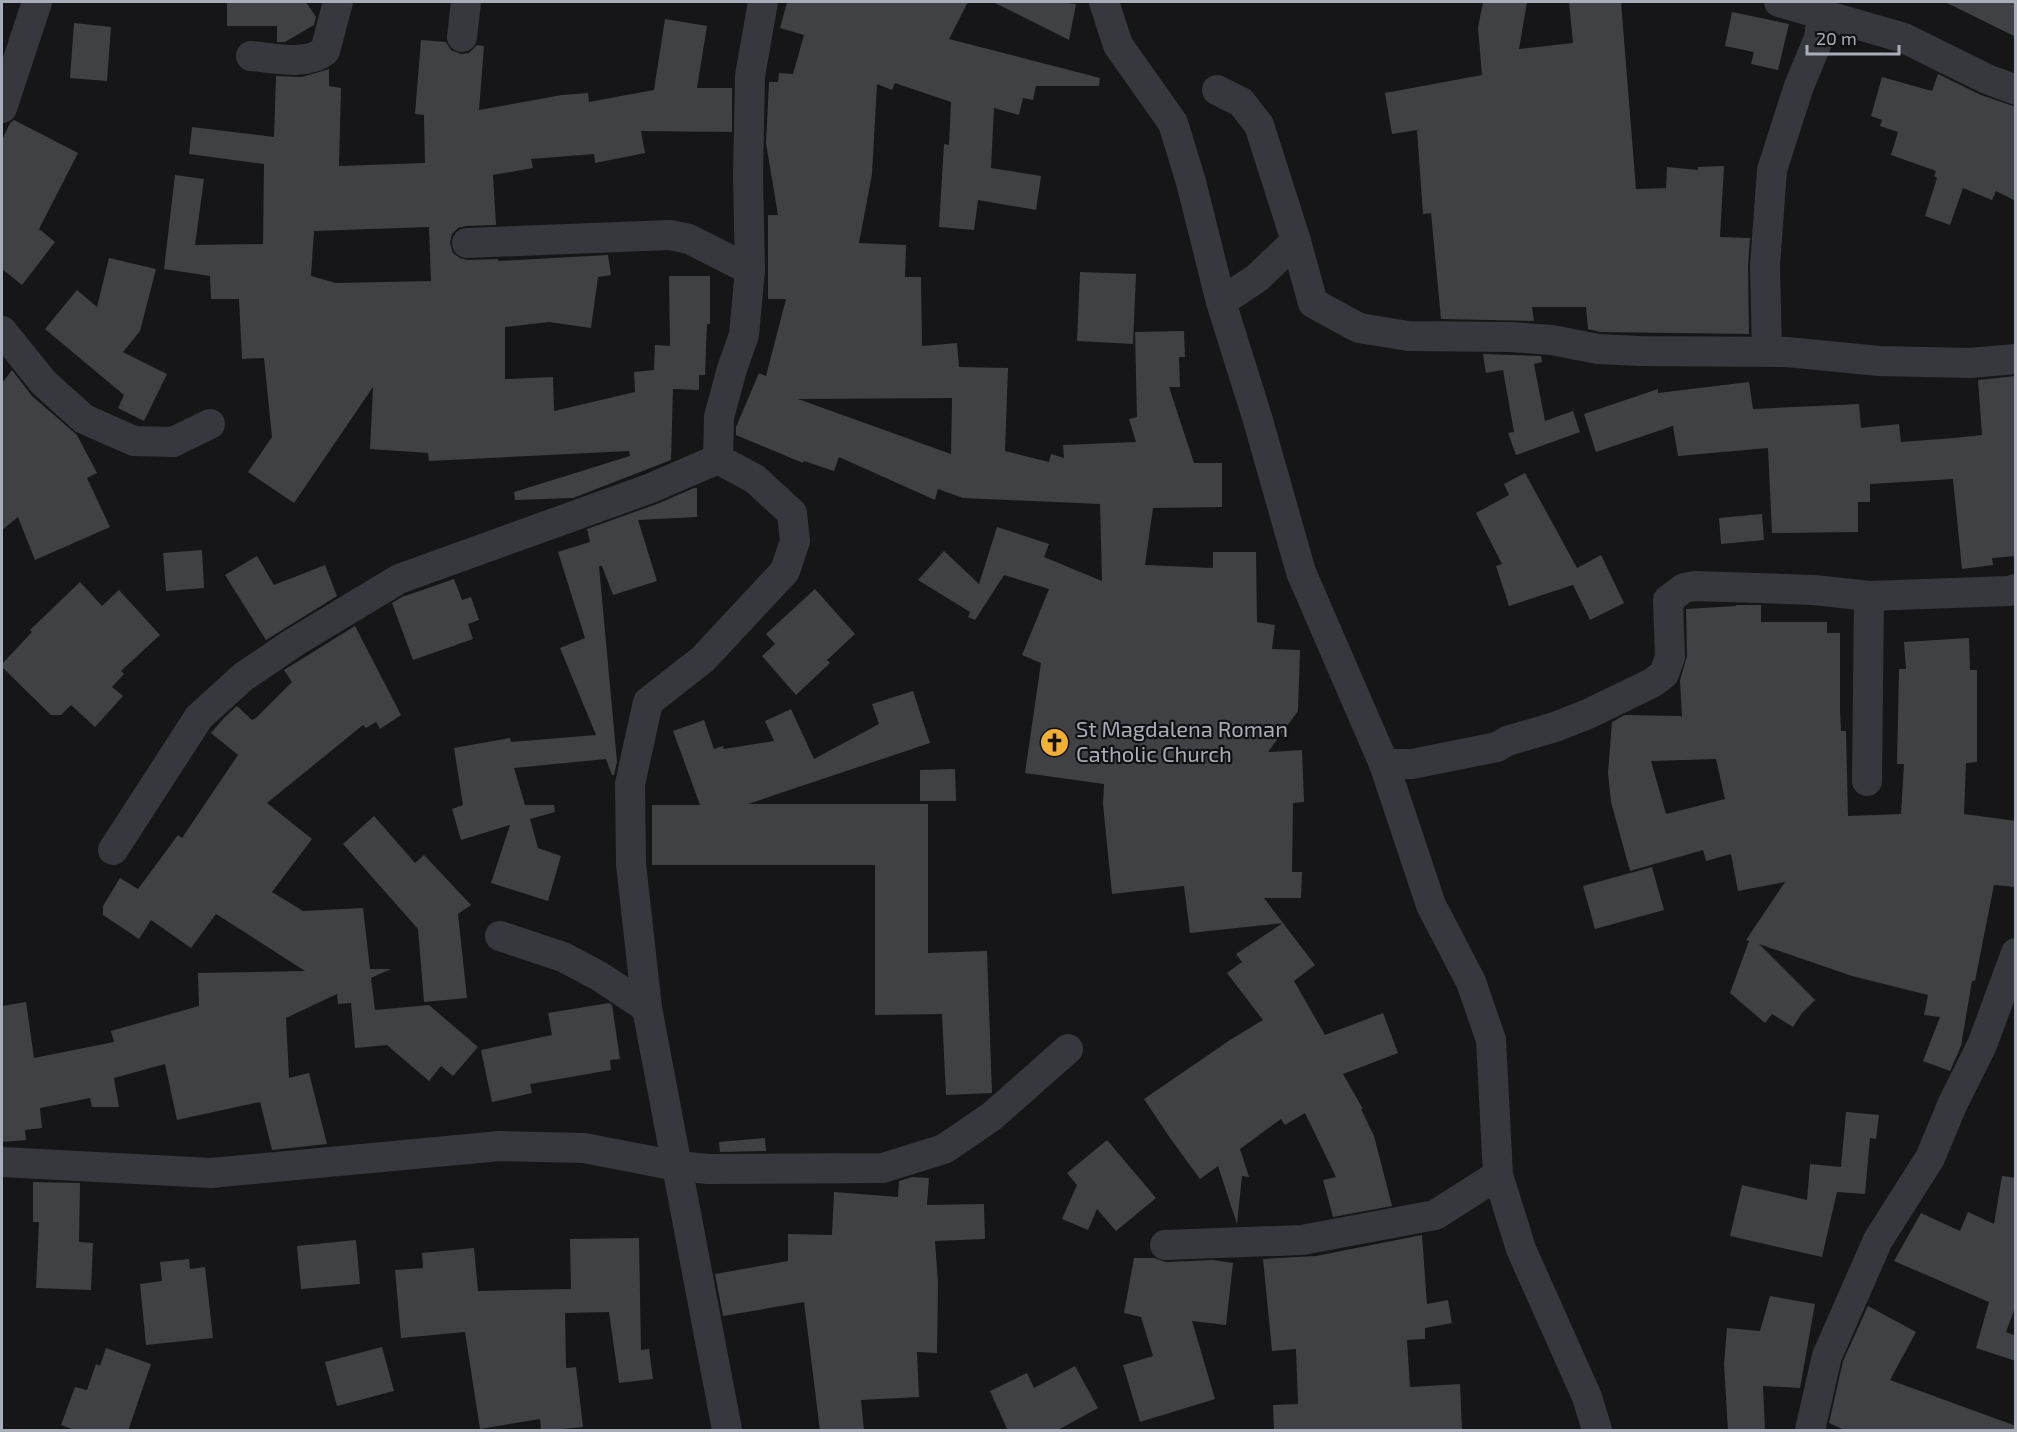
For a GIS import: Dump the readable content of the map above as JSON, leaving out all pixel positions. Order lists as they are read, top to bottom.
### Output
{
  "places": {
    "church": ["St Magdalena Roman Catholic Church"]
  },
  "scale_bar": "20 m"
}
